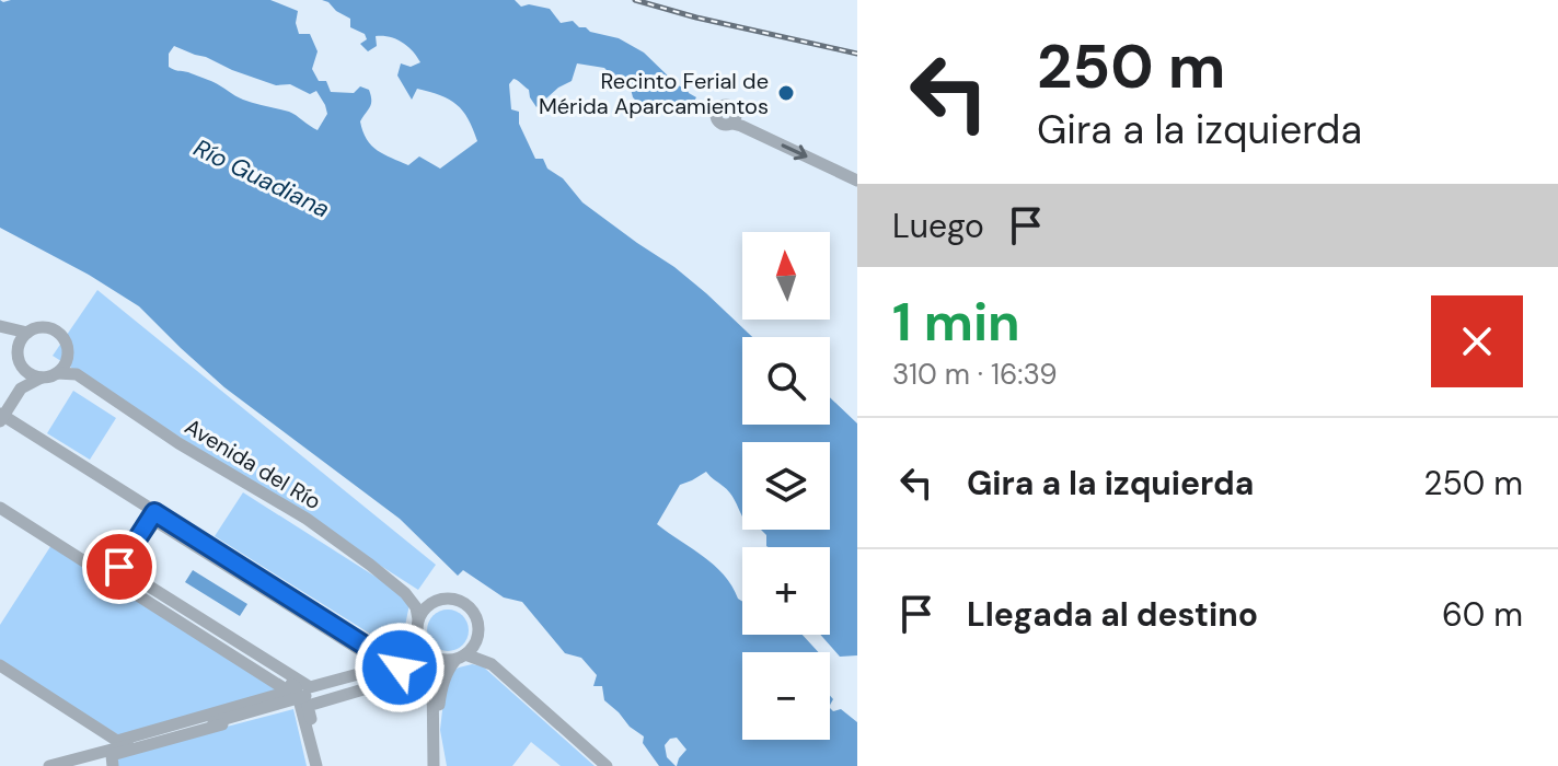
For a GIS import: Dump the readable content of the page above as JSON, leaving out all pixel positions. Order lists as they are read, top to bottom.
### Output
{
  "streets": {
    "street": ["Avenida del Río"]
  },
  "water": ["Río Guadiana"],
  "places": ["Recinto Ferial de Mérida Aparcamientos"],
  "north": "top",
  "page": {
    "turn": ["250 m", "Gira a la izquierda"],
    "then": "Luego",
    "map_buttons": ["+", "−"],
    "heading": ["1 min", "310 m · 16:39"],
    "list": [
      {
        "name": "Gira a la izquierda",
        "value": "250 m"
      },
      {
        "name": "Llegada al destino",
        "value": "60 m"
      }
    ]
  }
}
